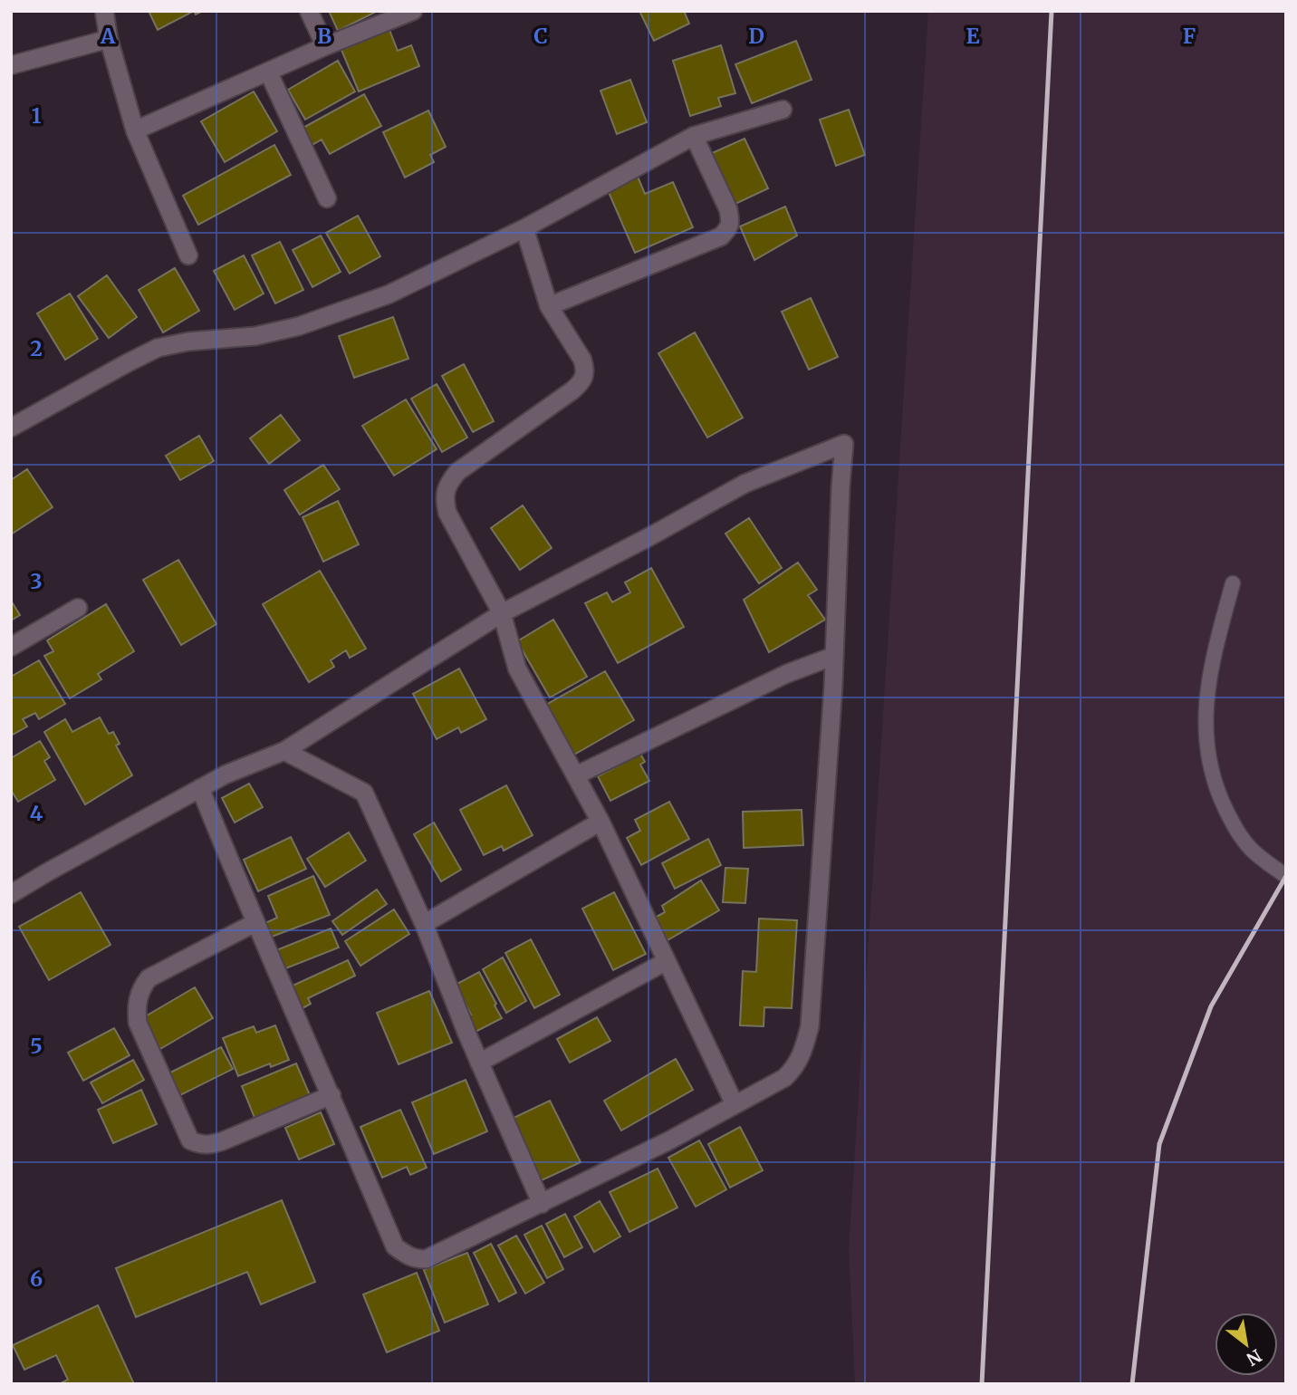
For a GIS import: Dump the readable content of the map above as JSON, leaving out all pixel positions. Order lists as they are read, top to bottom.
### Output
{
  "north": "bottom right",
  "grid": {
    "columns": [
      "A",
      "B",
      "C",
      "D",
      "E",
      "F"
    ],
    "rows": [
      "1",
      "2",
      "3",
      "4",
      "5",
      "6"
    ]
  }
}
